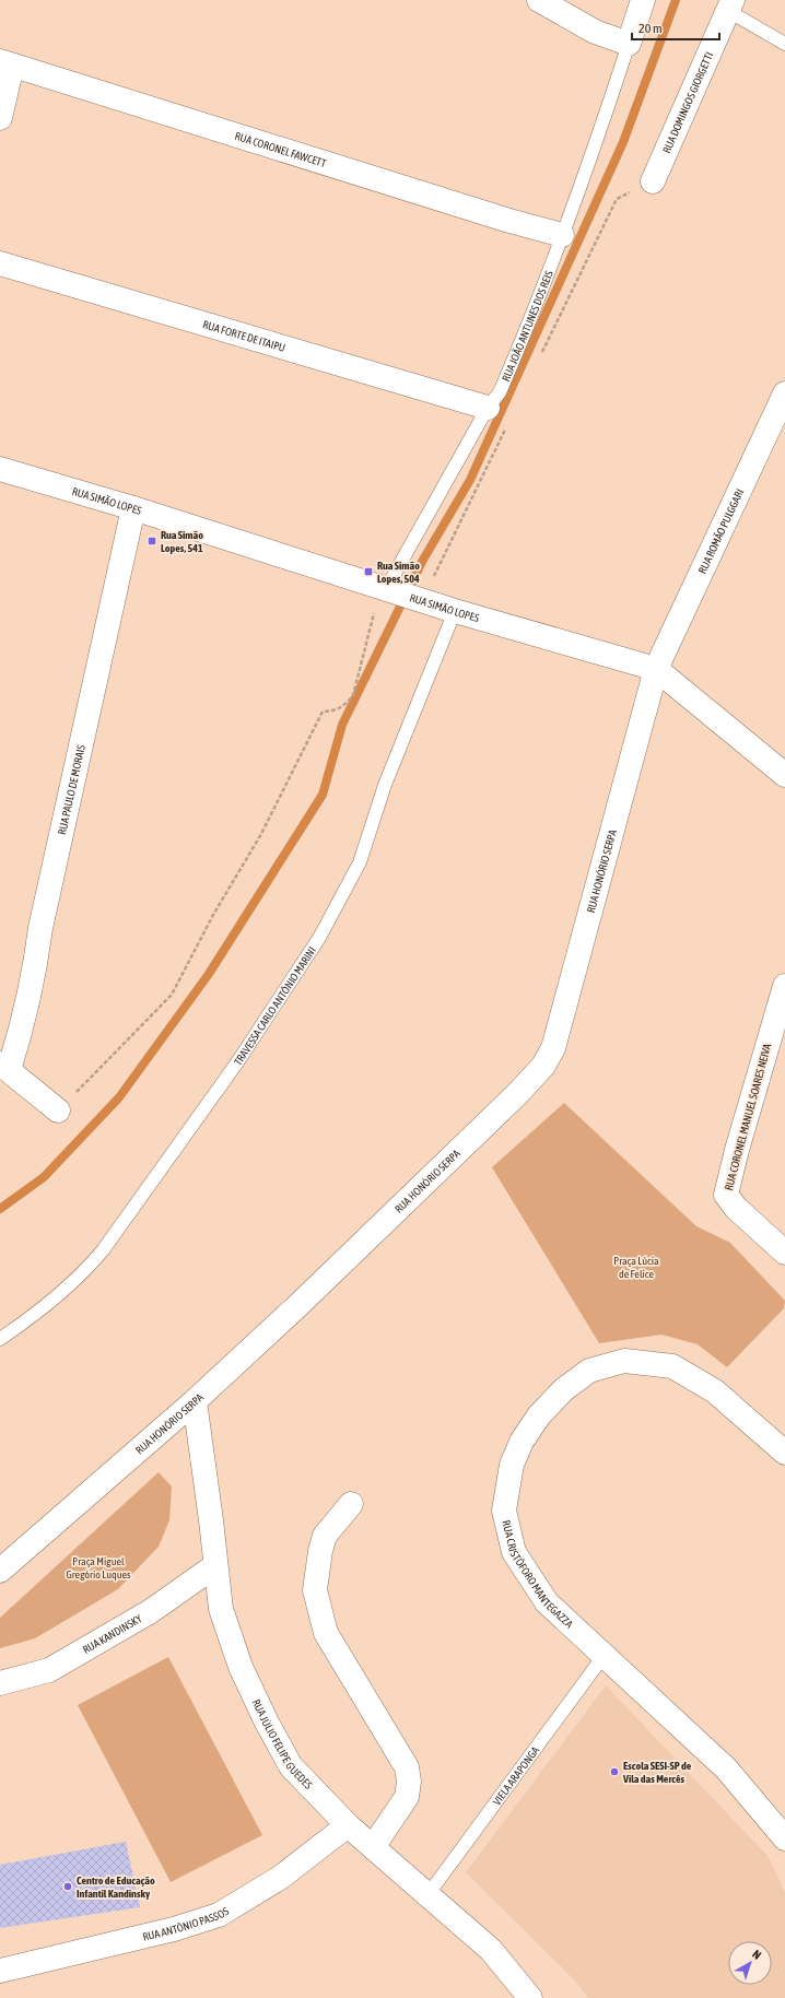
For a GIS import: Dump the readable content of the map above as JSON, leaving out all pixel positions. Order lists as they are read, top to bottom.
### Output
{
  "streets": {
    "street": [
      "RUA DOMINGOS GIORGETTI",
      "RUA CORONEL FAWCETT",
      "RUA FORTE DE ITAIPU",
      "RUA SIMÃO LOPES",
      "RUA ROMÃO PULGGARI",
      "RUA PAULO DE MORAIS",
      "RUA HONÓRIO SERPA",
      "RUA CORONEL MANUEL SOARES NEIVA",
      "RUA CRISTÓFORO MANTEGAZZA",
      "RUA KANDINSKY",
      "RUA JÚLIO FELIPE GUEDES",
      "RUA ANTÔNIO PASSOS"
    ],
    "lane": ["RUA JOÃO ANTUNES DOS REIS", "TRAVESSA CARLO ANTÔNIO MARINI", "VIELA ARAPONGA"]
  },
  "crossings": [
    ["RUA CORONEL FAWCETT", "RUA JOÃO ANTUNES DOS REIS"],
    ["RUA JOÃO ANTUNES DOS REIS", "RUA FORTE DE ITAIPU"],
    ["RUA JOÃO ANTUNES DOS REIS", "RUA SIMÃO LOPES"],
    ["RUA SIMÃO LOPES", "RUA ROMÃO PULGGARI"],
    ["RUA SIMÃO LOPES", "RUA PAULO DE MORAIS"],
    ["RUA SIMÃO LOPES", "RUA HONÓRIO SERPA"],
    ["RUA SIMÃO LOPES", "TRAVESSA CARLO ANTÔNIO MARINI"],
    ["RUA ROMÃO PULGGARI", "RUA HONÓRIO SERPA"],
    ["RUA HONÓRIO SERPA", "RUA JÚLIO FELIPE GUEDES"],
    ["RUA CRISTÓFORO MANTEGAZZA", "VIELA ARAPONGA"],
    ["RUA KANDINSKY", "RUA JÚLIO FELIPE GUEDES"],
    ["RUA JÚLIO FELIPE GUEDES", "VIELA ARAPONGA"],
    ["RUA JÚLIO FELIPE GUEDES", "RUA ANTÔNIO PASSOS"]
  ],
  "parks": ["Praça Lúcia de Felice", "Praça Miguel Gregório Luques"],
  "places": {
    "transit": ["Rua Simão Lopes, 541", "Rua Simão Lopes, 504"],
    "other": ["Escola SESI-SP de Vila das Mercês", "Centro de Educação Infantil Kandinsky"]
  },
  "scale_bar": "20 m",
  "north": "top right"
}
